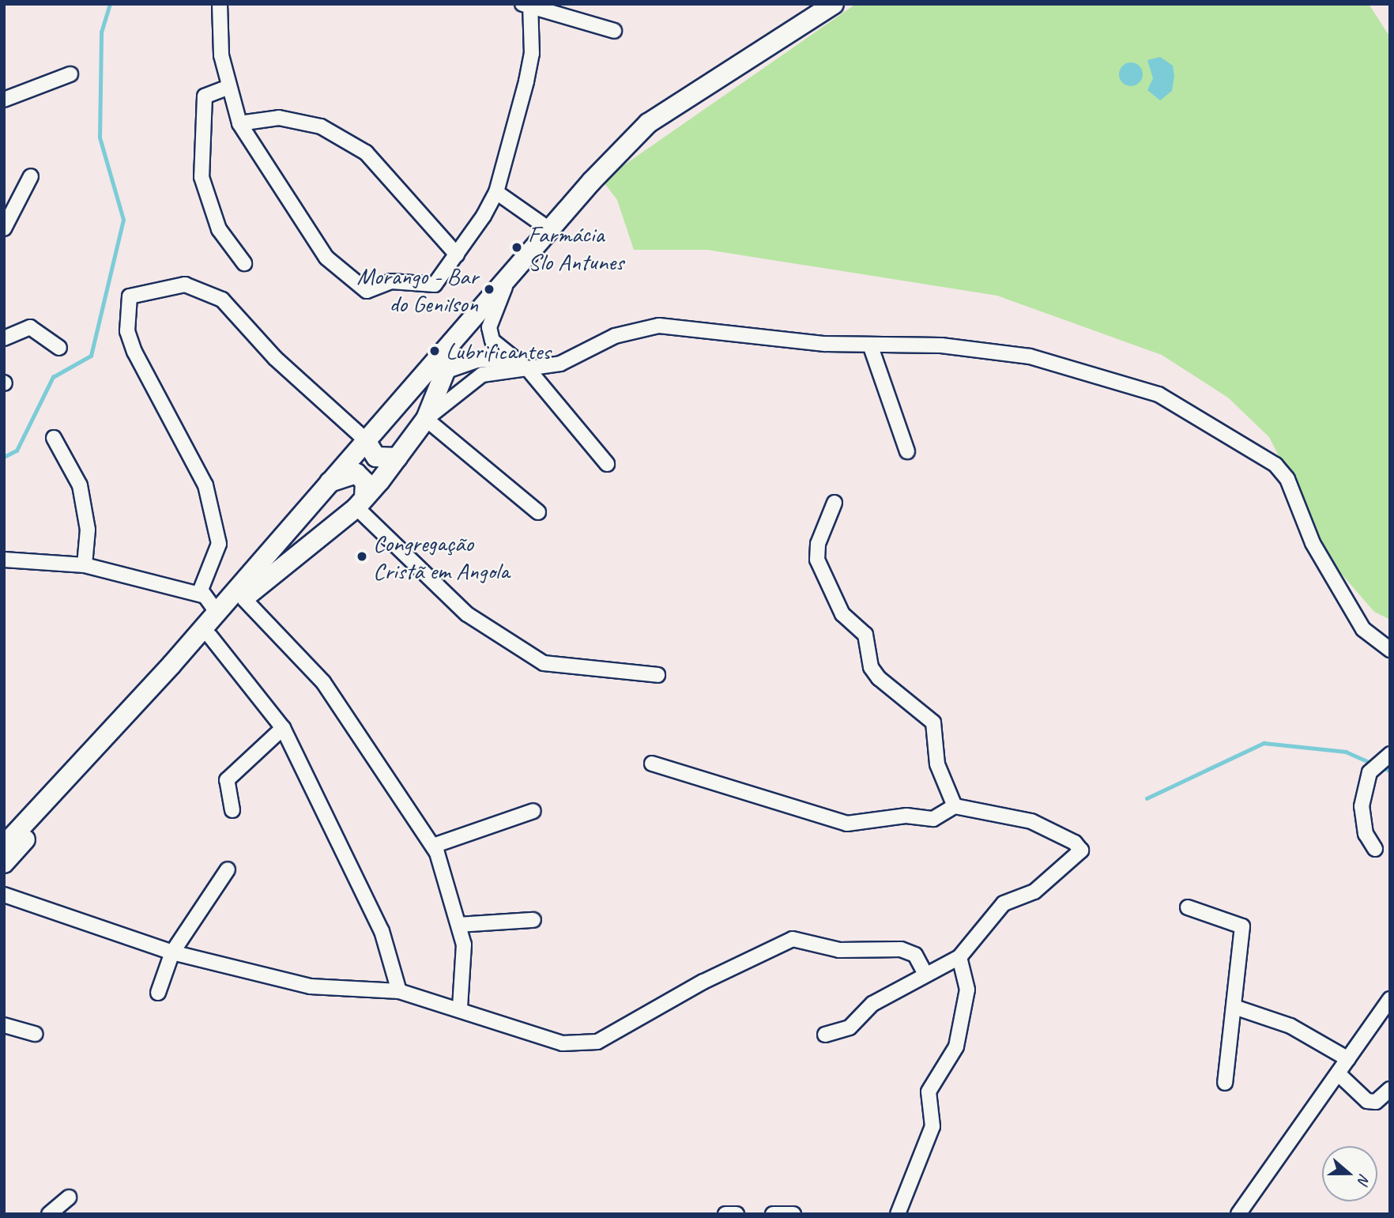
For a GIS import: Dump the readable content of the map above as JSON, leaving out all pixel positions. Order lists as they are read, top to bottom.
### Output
{
  "places": [
    "Farmácia Slo Antunes",
    "Morango - Bar do Genilson",
    "Lubrificantes",
    "Congregação Cristã em Angola"
  ],
  "north": "right"
}
